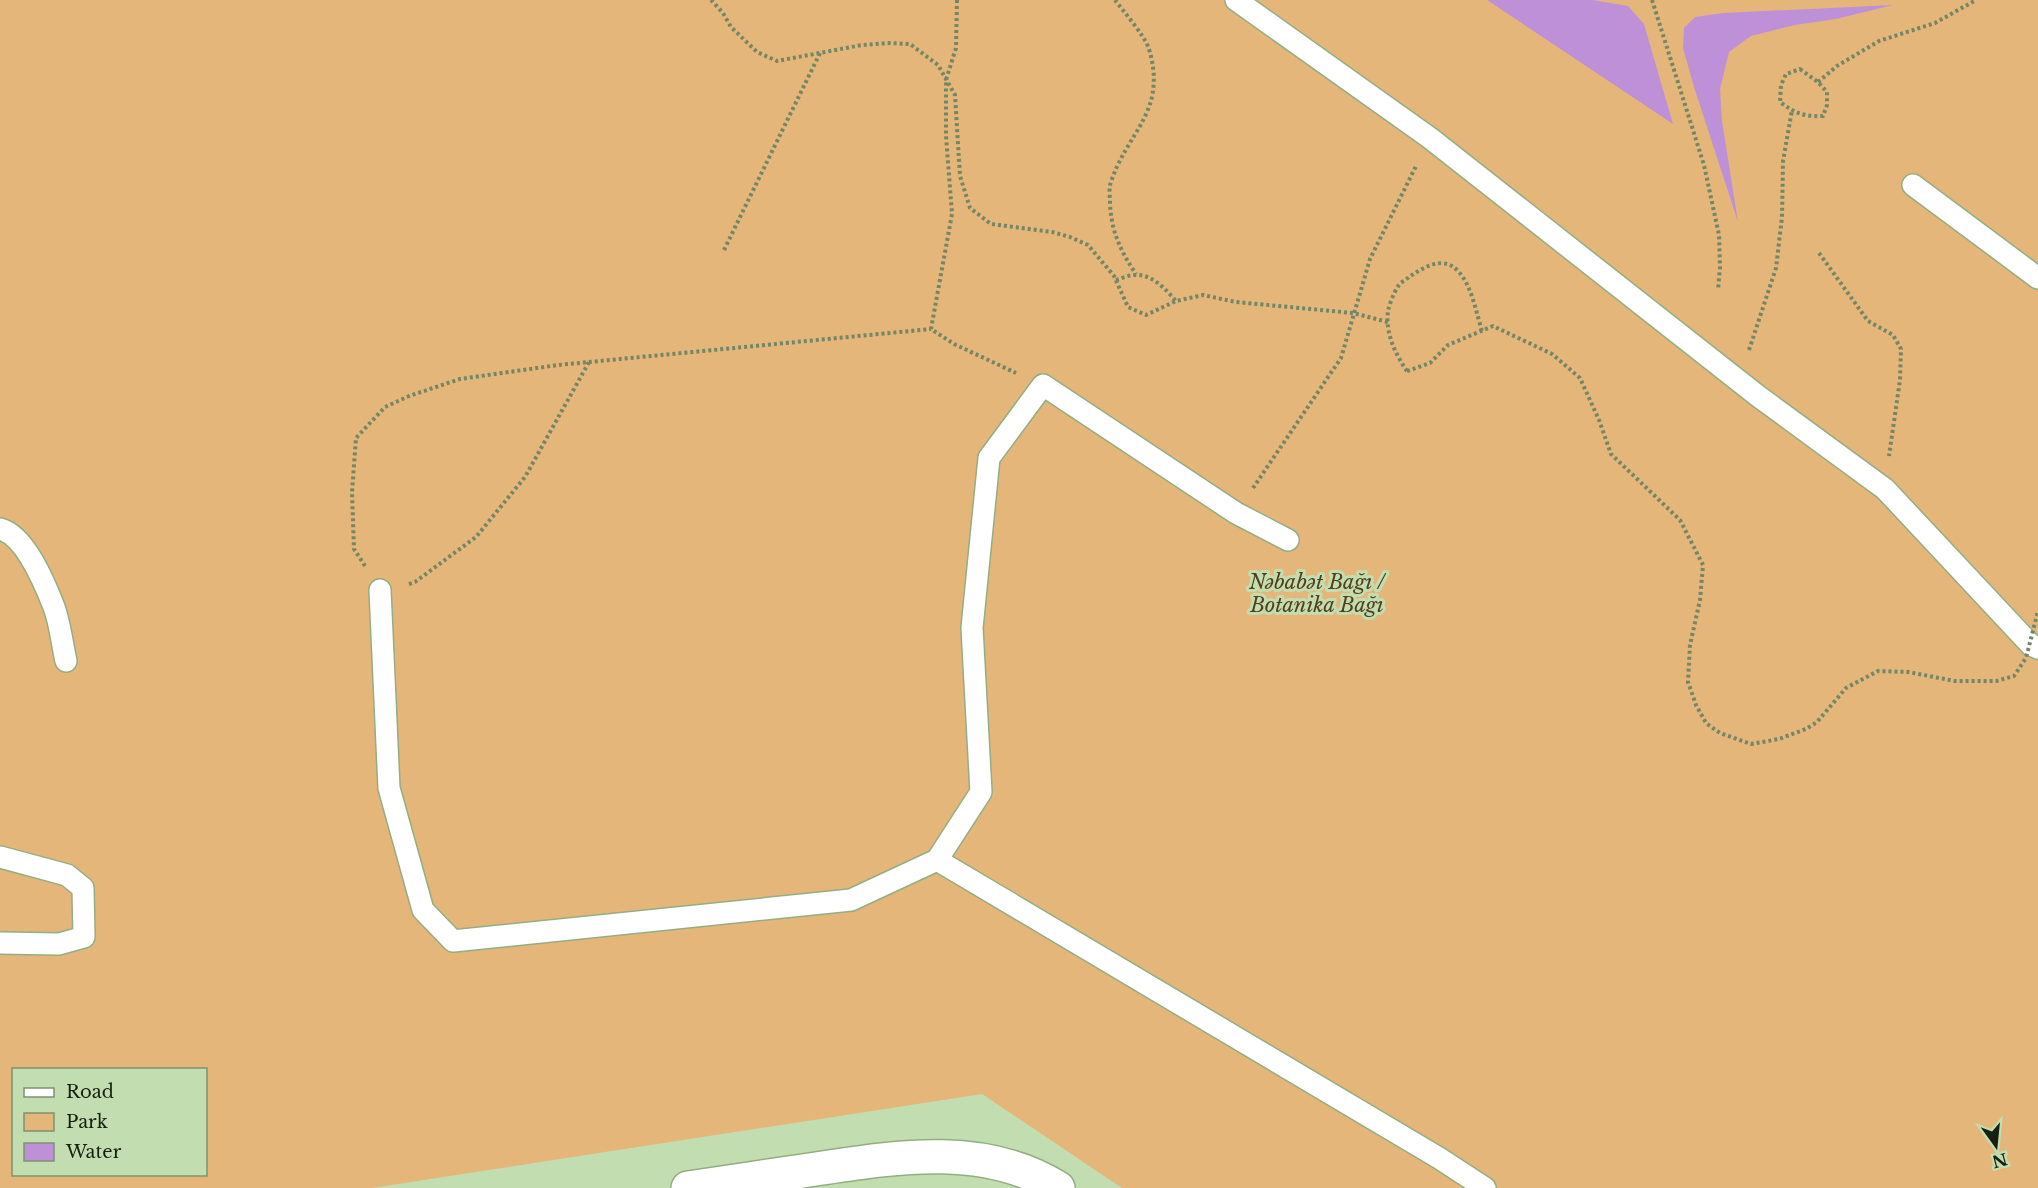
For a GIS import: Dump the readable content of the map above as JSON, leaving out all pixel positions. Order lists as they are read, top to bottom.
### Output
{
  "parks": ["Nəbabət Bağı / Botanika Bağı"],
  "legend": ["Road", "Park", "Water"],
  "north": "bottom"
}
